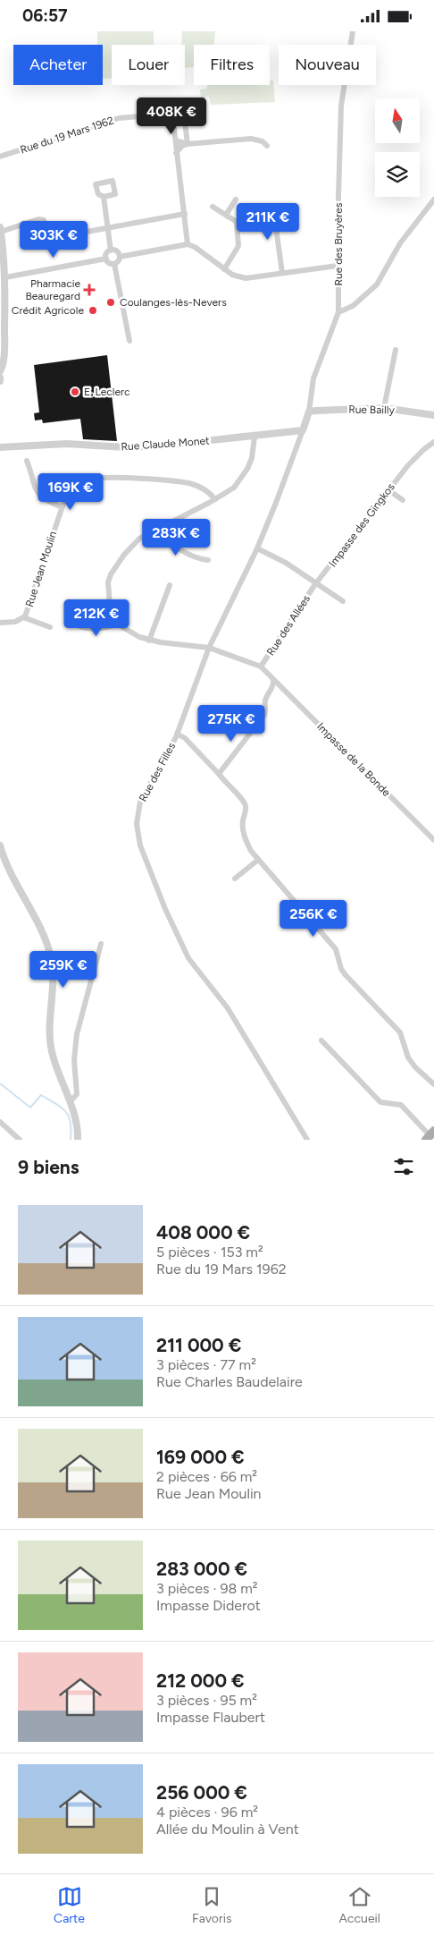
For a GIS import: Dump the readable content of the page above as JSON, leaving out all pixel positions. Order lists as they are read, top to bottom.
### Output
{
  "streets": {
    "street": [
      "Rue du 19 Mars 1962",
      "Rue des Bruyères",
      "Rue Bailly",
      "Rue Claude Monet",
      "Impasse des Gingkos",
      "Rue Jean Moulin",
      "Rue des Allées",
      "Impasse de la Bonde",
      "Rue des Filles"
    ]
  },
  "crossings": [
    ["Rue des Bruyères", "Rue Bailly"],
    ["Rue des Bruyères", "Rue des Filles"],
    ["Rue Bailly", "Rue des Filles"],
    ["Rue Claude Monet", "Rue des Filles"],
    ["Impasse des Gingkos", "Rue des Allées"],
    ["Rue des Allées", "Impasse de la Bonde"]
  ],
  "places": {
    "health": ["Pharmacie Beauregard"],
    "other": ["Coulanges-lès-Nevers", "Crédit Agricole", "E. Leclerc"]
  },
  "north": "top",
  "page": {
    "status": "06:57",
    "chip": [
      "Acheter",
      "Louer",
      "Filtres",
      "Nouveau"
    ],
    "price": [
      "408K €",
      "211K €",
      "303K €",
      "169K €",
      "283K €",
      "212K €",
      "275K €",
      "256K €",
      "259K €"
    ],
    "heading": "9 biens",
    "list": [
      {
        "name": "408 000 €",
        "note": "5 pièces · 153 m² · Rue du 19 Mars 1962"
      },
      {
        "name": "211 000 €",
        "note": "3 pièces · 77 m² · Rue Charles Baudelaire"
      },
      {
        "name": "169 000 €",
        "note": "2 pièces · 66 m² · Rue Jean Moulin"
      },
      {
        "name": "283 000 €",
        "note": "3 pièces · 98 m² · Impasse Diderot"
      },
      {
        "name": "212 000 €",
        "note": "3 pièces · 95 m² · Impasse Flaubert"
      },
      {
        "name": "256 000 €",
        "note": "4 pièces · 96 m² · Allée du Moulin à Vent"
      }
    ],
    "tabs": ["Carte", "Favoris", "Accueil"]
  }
}
